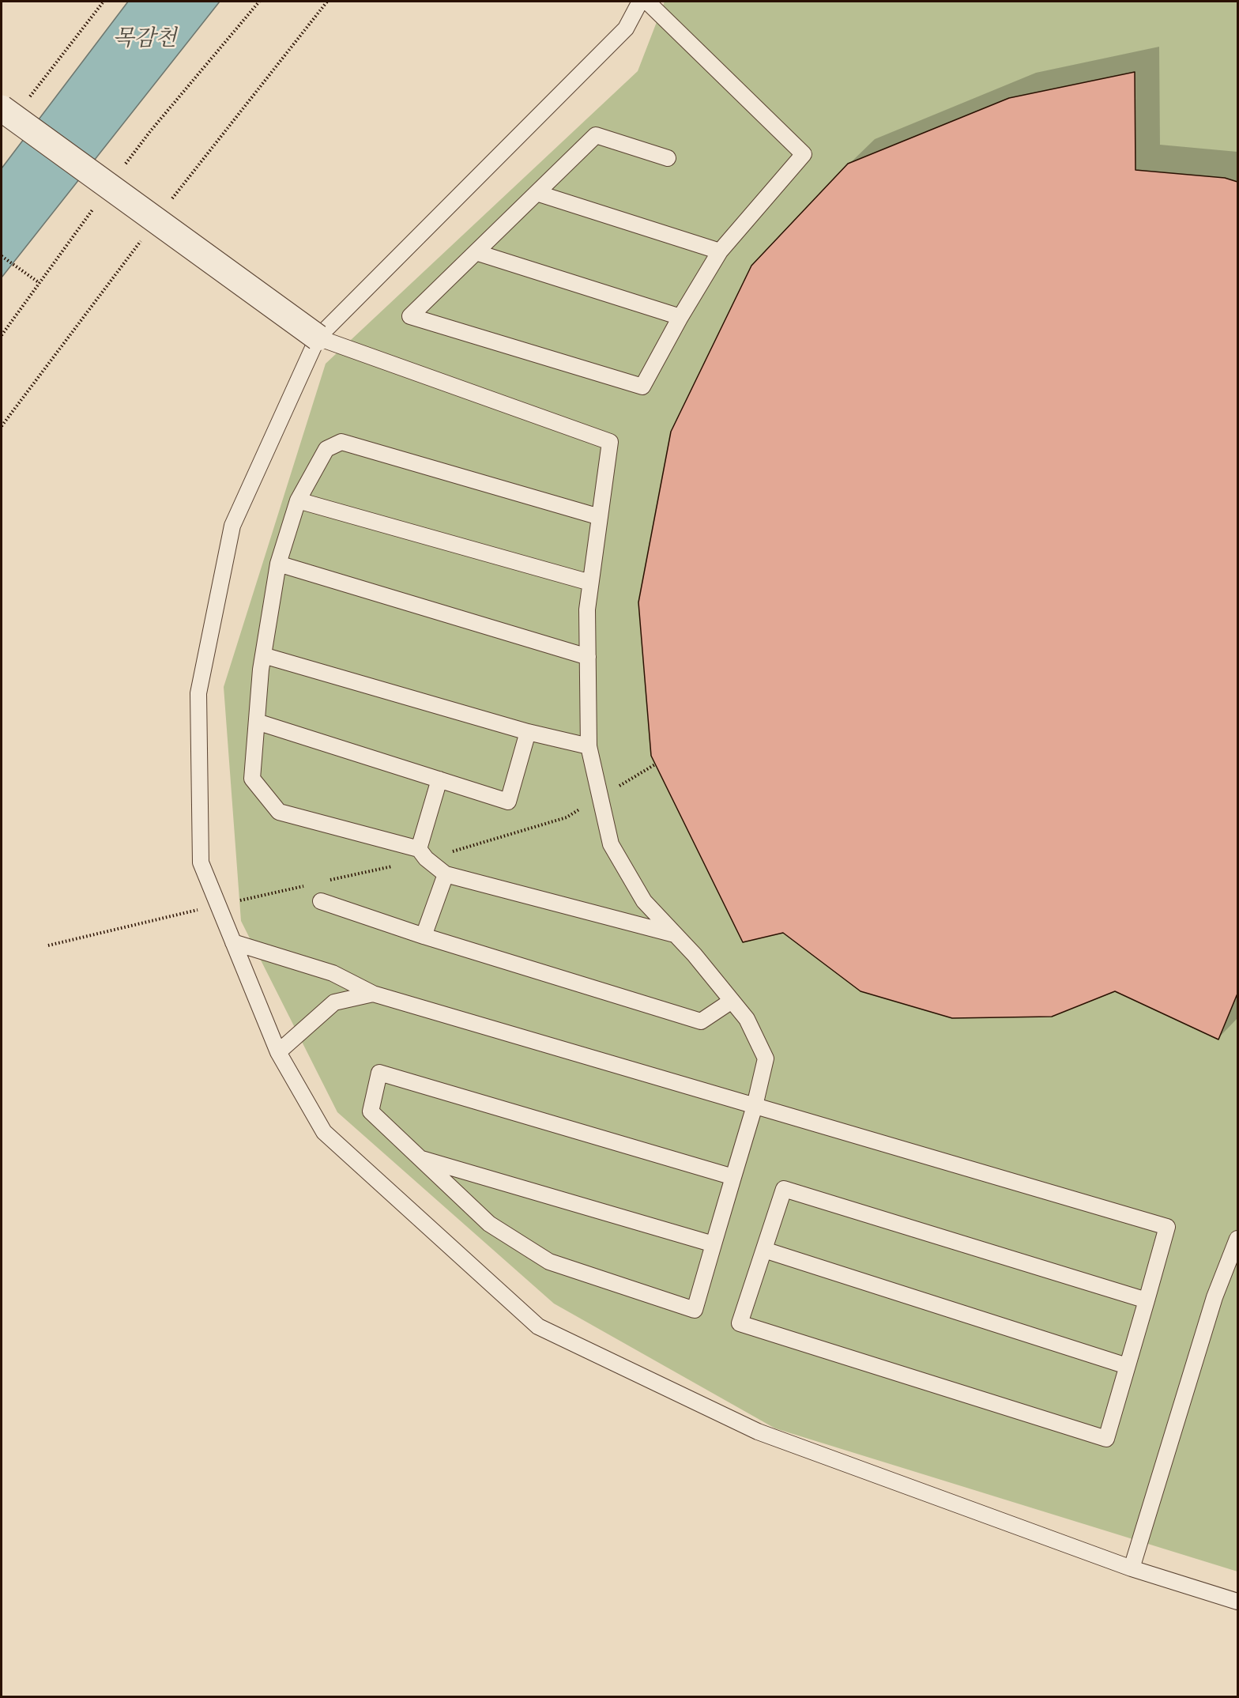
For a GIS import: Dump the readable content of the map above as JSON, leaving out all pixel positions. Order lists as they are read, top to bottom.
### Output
{
  "water": ["목감천"]
}
